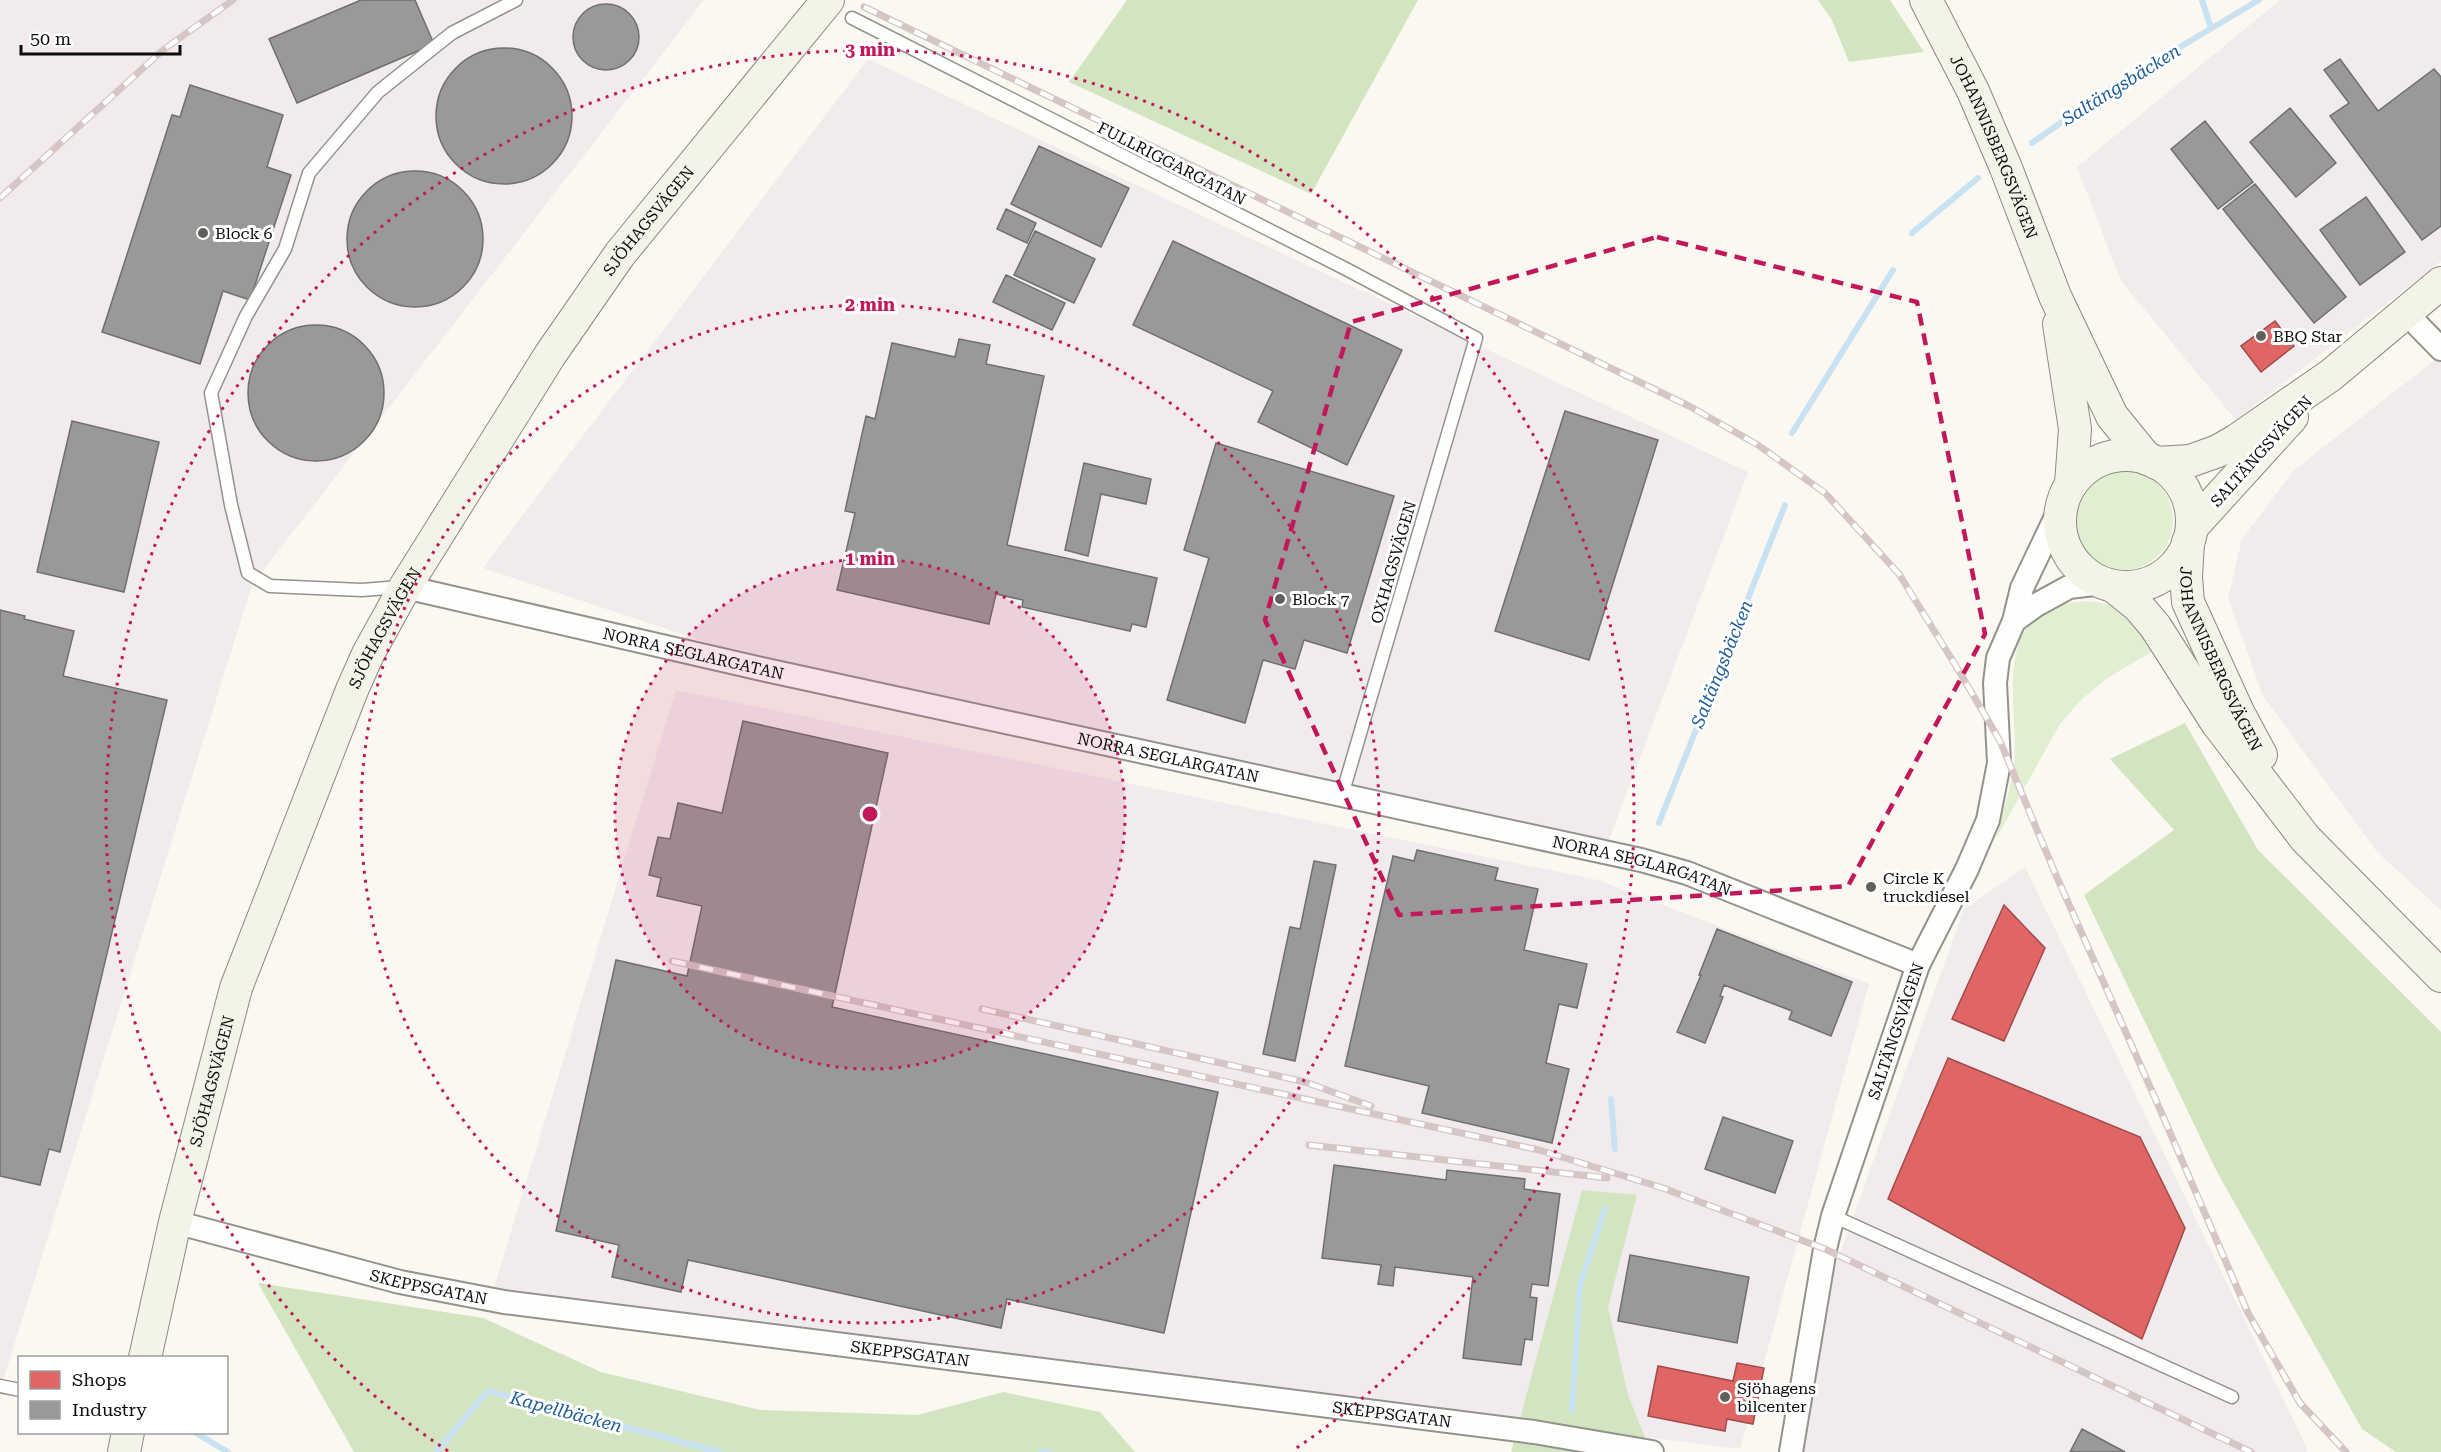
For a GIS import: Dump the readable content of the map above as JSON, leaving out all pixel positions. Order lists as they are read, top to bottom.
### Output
{
  "streets": {
    "main road": ["JOHANNISBERGSVÄGEN", "SJÖHAGSVÄGEN", "SALTÄNGSVÄGEN"],
    "street": ["NORRA SEGLARGATAN", "SKEPPSGATAN"],
    "lane": ["FULLRIGGARGATAN", "OXHAGSVÄGEN"]
  },
  "crossings": [
    ["JOHANNISBERGSVÄGEN", "SALTÄNGSVÄGEN"],
    ["FULLRIGGARGATAN", "SJÖHAGSVÄGEN"],
    ["FULLRIGGARGATAN", "OXHAGSVÄGEN"],
    ["SJÖHAGSVÄGEN", "NORRA SEGLARGATAN"],
    ["SJÖHAGSVÄGEN", "SKEPPSGATAN"],
    ["SALTÄNGSVÄGEN", "NORRA SEGLARGATAN"],
    ["OXHAGSVÄGEN", "NORRA SEGLARGATAN"]
  ],
  "water": ["Saltängsbäcken", "Kapellbäcken"],
  "places": [
    "Block 6",
    "BBQ Star",
    "Block 7",
    "Circle K truckdiesel",
    "Sjöhagens bilcenter"
  ],
  "legend": ["Shops", "Industry"],
  "scale_bar": "50 m",
  "rings": ["3 min", "2 min", "1 min"]
}
